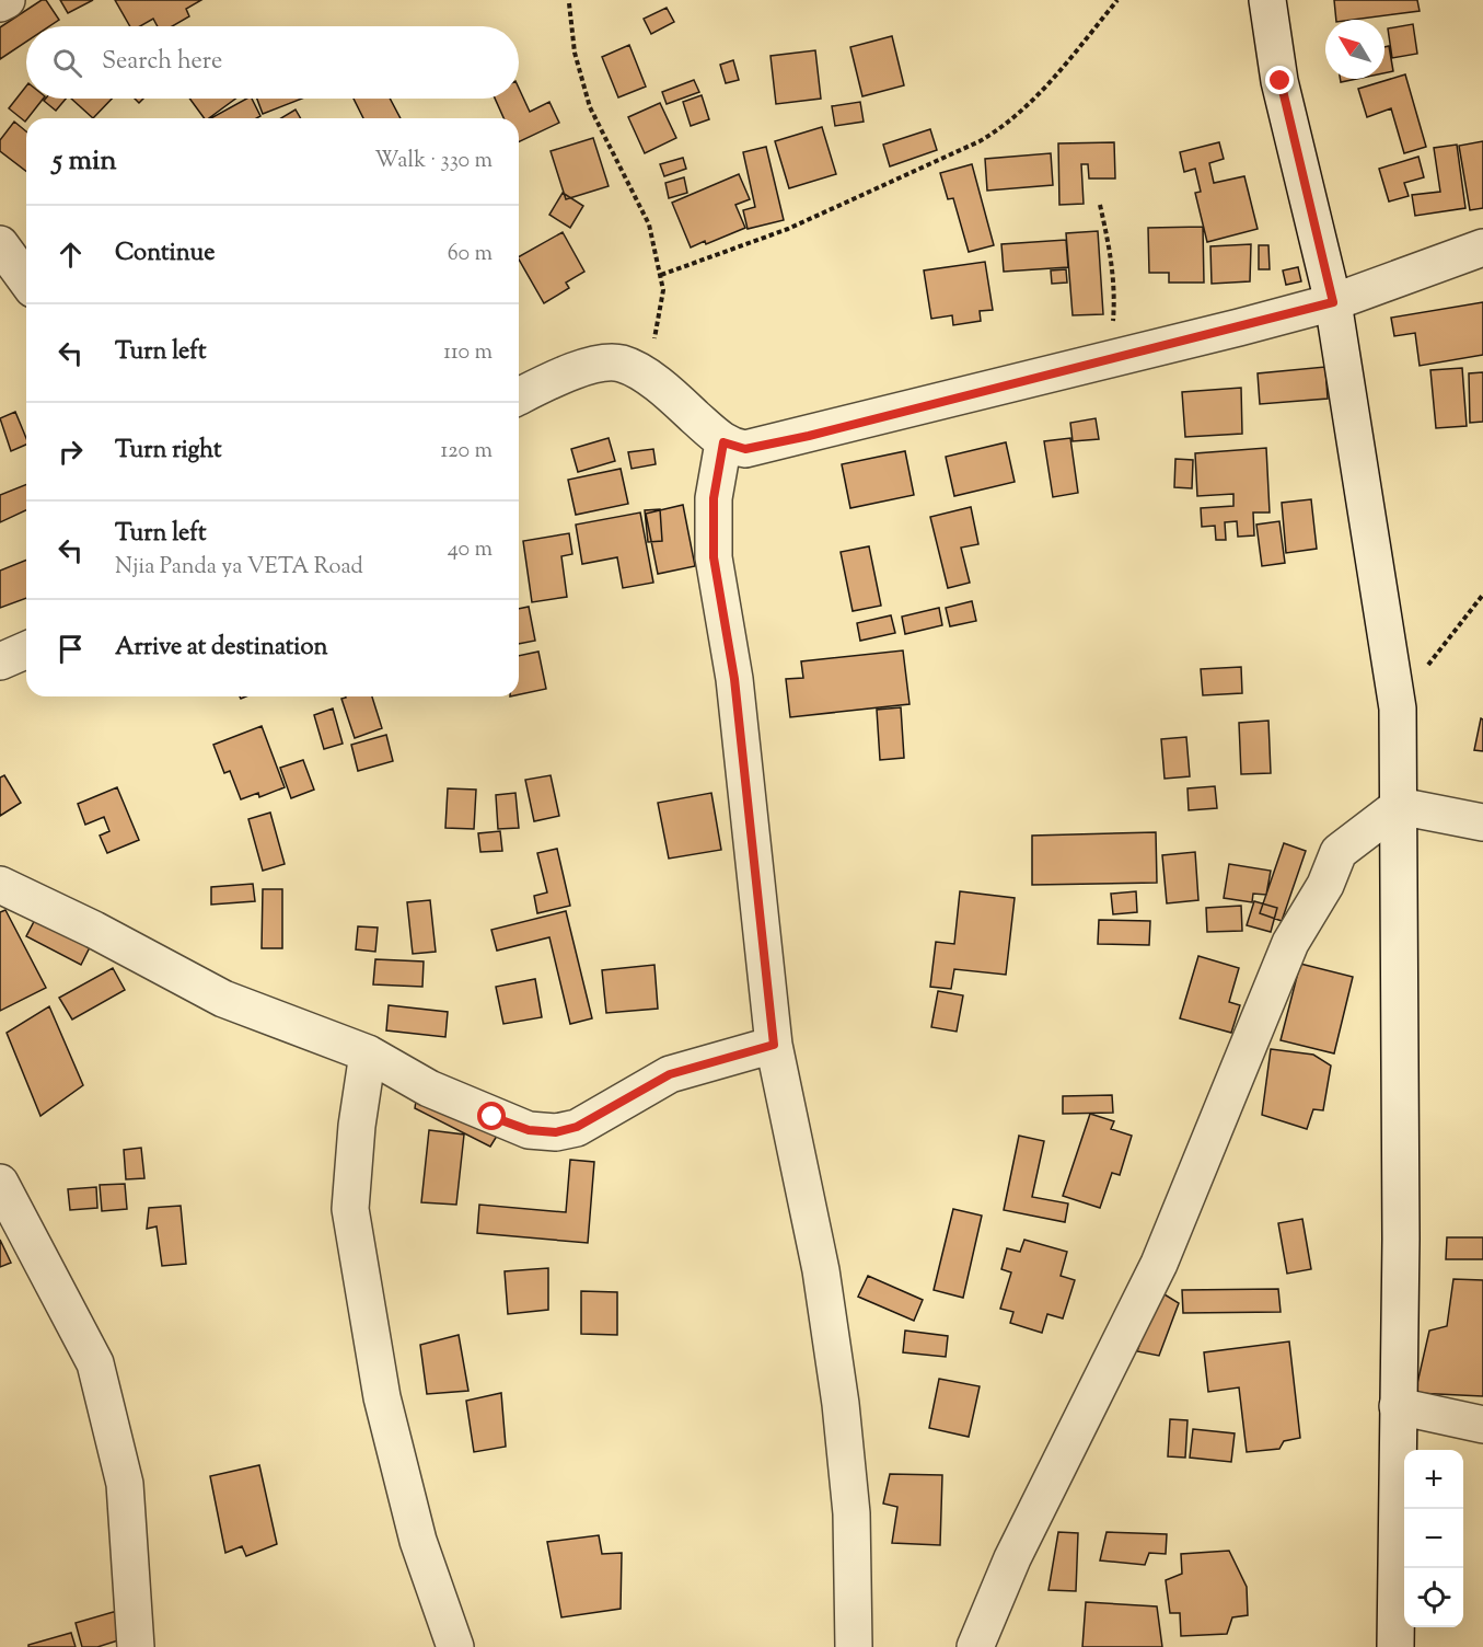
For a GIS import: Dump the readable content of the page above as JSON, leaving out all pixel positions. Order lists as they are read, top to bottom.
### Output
{
  "north": "top left",
  "page": {
    "search": "Search here",
    "heading": ["5 min", "Walk · 330 m"],
    "list": [
      ["Continue", "60 m"],
      ["Turn left", "110 m"],
      ["Turn right", "120 m"],
      ["Turn left", "Njia Panda ya VETA Road", "40 m"],
      "Arrive at destination"
    ],
    "map_buttons": ["+", "−"]
  }
}
